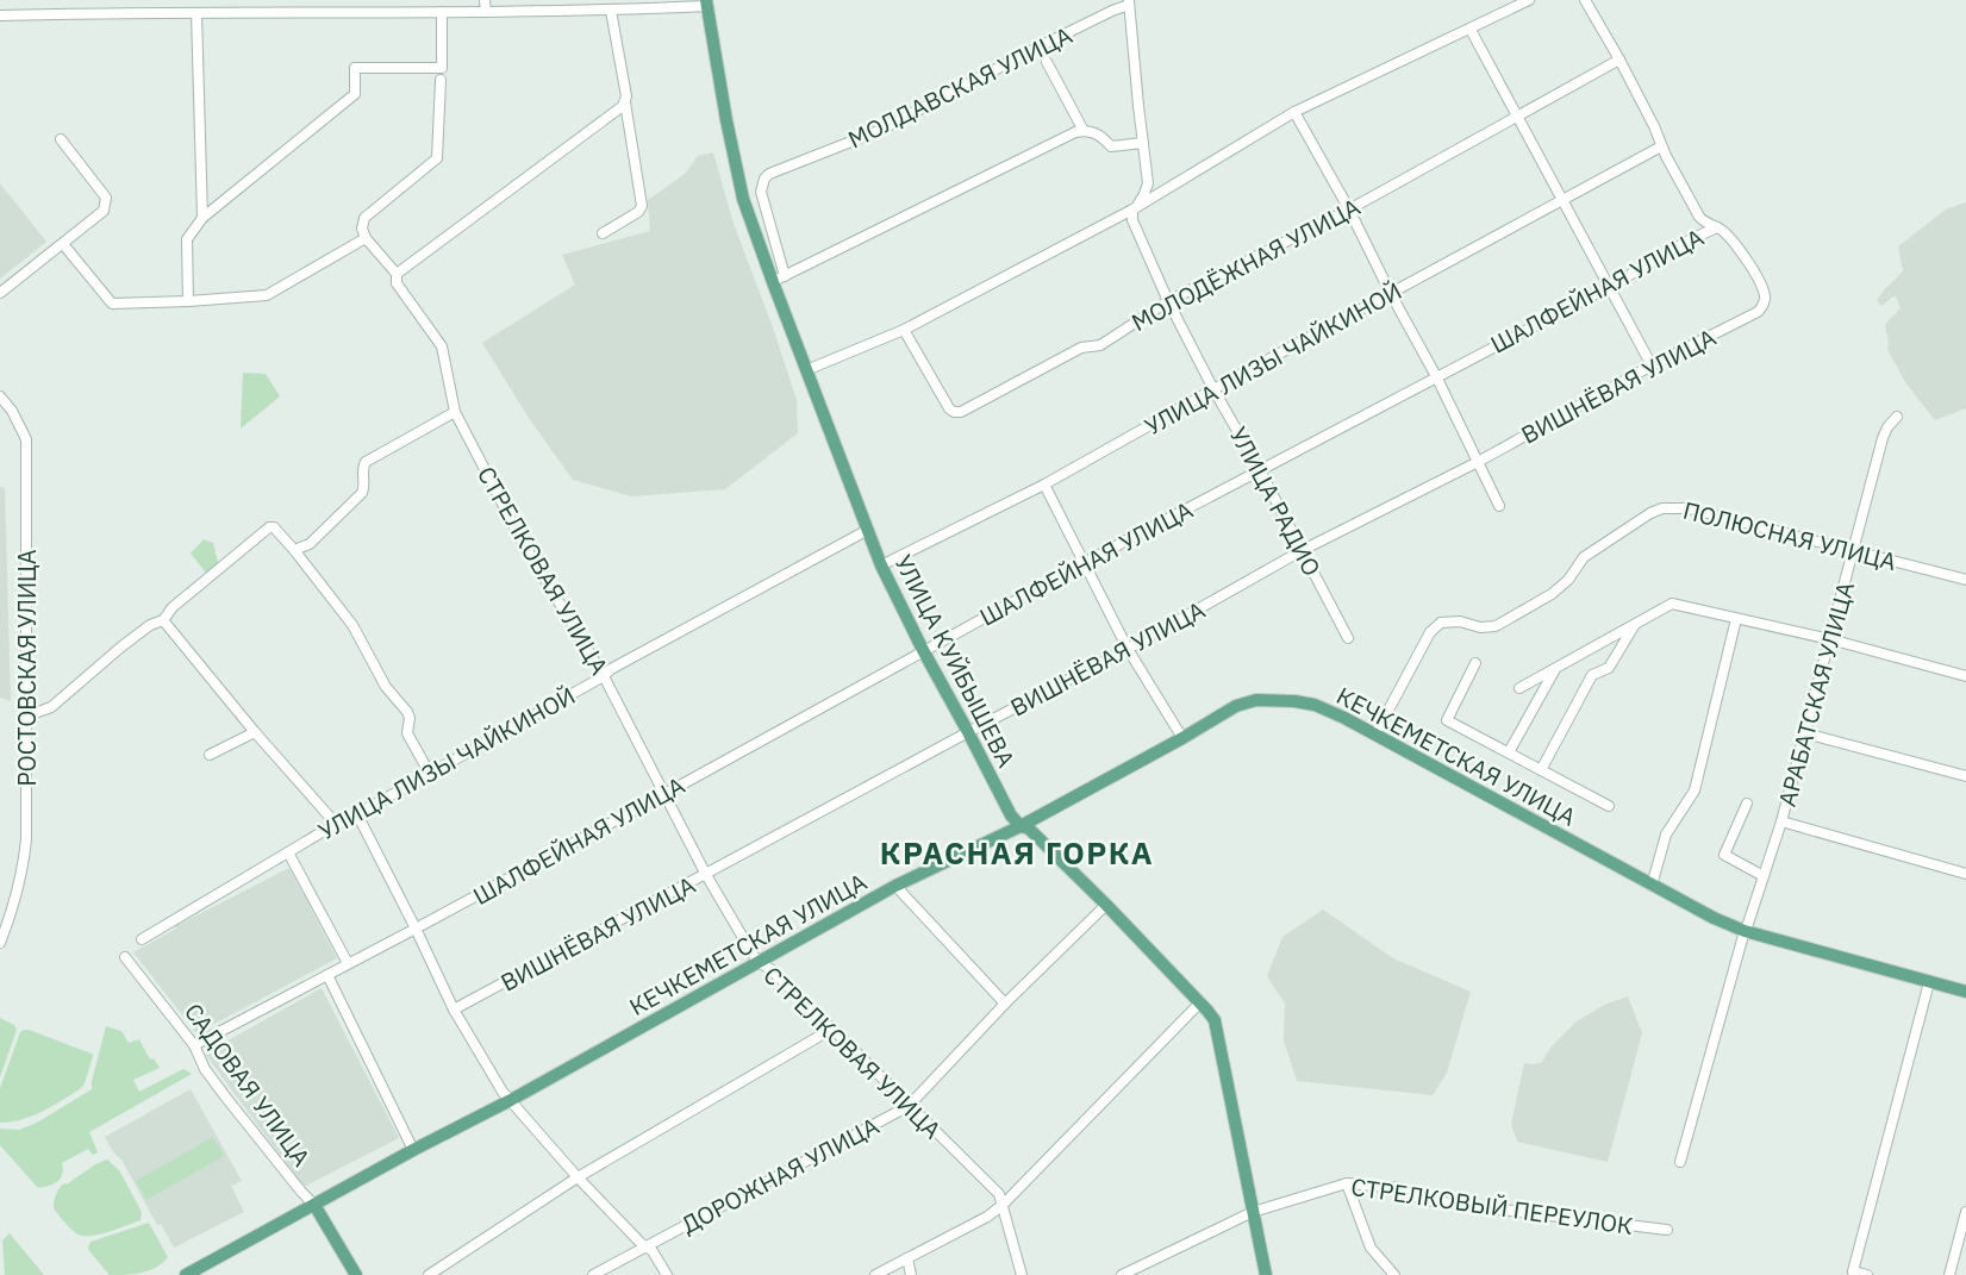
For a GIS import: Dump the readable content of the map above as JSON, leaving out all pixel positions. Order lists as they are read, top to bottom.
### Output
{
  "streets": {
    "main road": ["УЛИЦА КУЙБЫШЕВА", "КЕЧКЕМЕТСКАЯ УЛИЦА", "САДОВАЯ УЛИЦА"],
    "street": [
      "МОЛДАВСКАЯ УЛИЦА",
      "МОЛОДЁЖНАЯ УЛИЦА",
      "ШАЛФЕЙНАЯ УЛИЦА",
      "УЛИЦА ЛИЗЫ ЧАЙКИНОЙ",
      "ВИШНЁВАЯ УЛИЦА",
      "УЛИЦА РАДИО",
      "ПОЛЮСНАЯ УЛИЦА",
      "СТРЕЛКОВАЯ УЛИЦА",
      "РОСТОВСКАЯ УЛИЦА",
      "АРАБАТСКАЯ УЛИЦА",
      "ДОРОЖНАЯ УЛИЦА",
      "СТРЕЛКОВЫЙ ПЕРЕУЛОК"
    ]
  },
  "crossings": [
    ["МОЛДАВСКАЯ УЛИЦА", "УЛИЦА КУЙБЫШЕВА"],
    ["МОЛОДЁЖНАЯ УЛИЦА", "УЛИЦА РАДИО"],
    ["ШАЛФЕЙНАЯ УЛИЦА", "ВИШНЁВАЯ УЛИЦА"],
    ["ШАЛФЕЙНАЯ УЛИЦА", "УЛИЦА РАДИО"],
    ["ШАЛФЕЙНАЯ УЛИЦА", "СТРЕЛКОВАЯ УЛИЦА"],
    ["ШАЛФЕЙНАЯ УЛИЦА", "УЛИЦА КУЙБЫШЕВА"],
    ["ШАЛФЕЙНАЯ УЛИЦА", "САДОВАЯ УЛИЦА"],
    ["УЛИЦА ЛИЗЫ ЧАЙКИНОЙ", "УЛИЦА РАДИО"],
    ["УЛИЦА ЛИЗЫ ЧАЙКИНОЙ", "СТРЕЛКОВАЯ УЛИЦА"],
    ["УЛИЦА ЛИЗЫ ЧАЙКИНОЙ", "УЛИЦА КУЙБЫШЕВА"],
    ["ВИШНЁВАЯ УЛИЦА", "УЛИЦА РАДИО"],
    ["ВИШНЁВАЯ УЛИЦА", "СТРЕЛКОВАЯ УЛИЦА"],
    ["ВИШНЁВАЯ УЛИЦА", "УЛИЦА КУЙБЫШЕВА"],
    ["ПОЛЮСНАЯ УЛИЦА", "АРАБАТСКАЯ УЛИЦА"],
    ["ПОЛЮСНАЯ УЛИЦА", "КЕЧКЕМЕТСКАЯ УЛИЦА"],
    ["СТРЕЛКОВАЯ УЛИЦА", "КЕЧКЕМЕТСКАЯ УЛИЦА"],
    ["СТРЕЛКОВАЯ УЛИЦА", "ДОРОЖНАЯ УЛИЦА"],
    ["УЛИЦА КУЙБЫШЕВА", "КЕЧКЕМЕТСКАЯ УЛИЦА"],
    ["УЛИЦА КУЙБЫШЕВА", "ДОРОЖНАЯ УЛИЦА"],
    ["УЛИЦА КУЙБЫШЕВА", "СТРЕЛКОВЫЙ ПЕРЕУЛОК"],
    ["АРАБАТСКАЯ УЛИЦА", "КЕЧКЕМЕТСКАЯ УЛИЦА"],
    ["КЕЧКЕМЕТСКАЯ УЛИЦА", "САДОВАЯ УЛИЦА"]
  ],
  "districts": ["КРАСНАЯ ГОРКА"]
}
